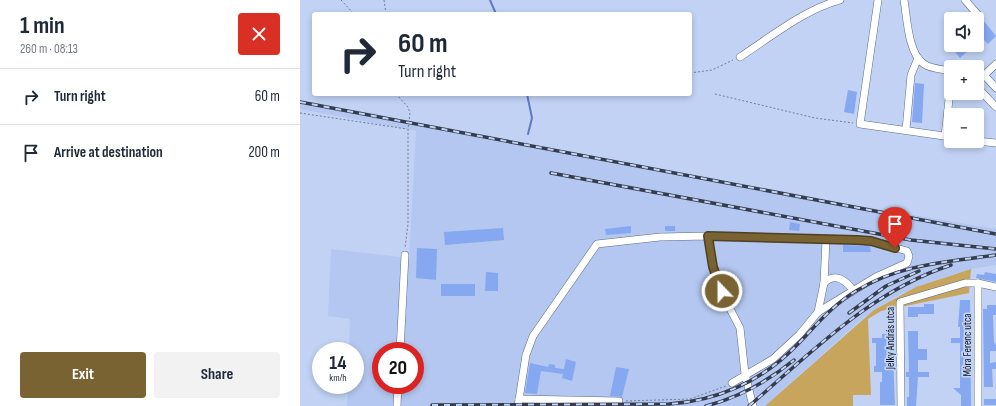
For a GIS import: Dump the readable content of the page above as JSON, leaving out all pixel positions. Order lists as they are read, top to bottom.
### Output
{
  "streets": {
    "street": ["Jelky András utca", "Móra Ferenc utca"]
  },
  "crossings": [
    ["Jelky András utca", "Móra Ferenc utca"]
  ],
  "page": {
    "heading": ["1 min", "260 m · 08:13"],
    "map_buttons": ["+", "−"],
    "turn": ["60 m", "Turn right"],
    "list": [
      {
        "name": "Turn right",
        "value": "60 m"
      },
      {
        "name": "Arrive at destination",
        "value": "200 m"
      }
    ],
    "speed": "14 km/h",
    "limit": "20",
    "buttons": ["Exit", "Share"]
  }
}
